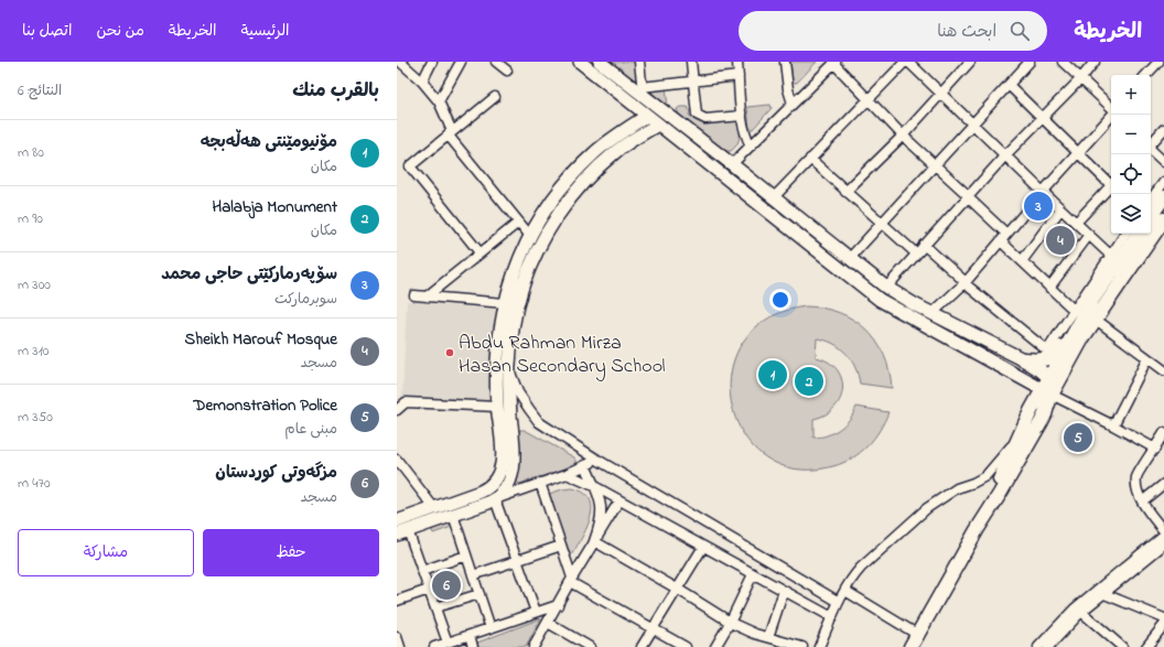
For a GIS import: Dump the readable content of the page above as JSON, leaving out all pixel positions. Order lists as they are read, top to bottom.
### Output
{
  "places": ["Abdu Rahman Mirza Hasan Secondary School"],
  "page": {
    "header": "الخريطة",
    "search": "ابحث هنا",
    "nav": [
      "الرئيسية",
      "الخريطة",
      "من نحن",
      "اتصل بنا"
    ],
    "heading": ["بالقرب منك", "النتائج: 6"],
    "map_buttons": ["+", "−"],
    "list": [
      {
        "mark": "1",
        "name": "مۆنیومێنتی هەڵەبجە",
        "note": "مكان",
        "value": "80 m"
      },
      {
        "mark": "2",
        "name": "Halabja Monument",
        "note": "مكان",
        "value": "90 m"
      },
      {
        "mark": "3",
        "name": "سۆپەرمارکێتی حاجی محمد",
        "note": "سوبرماركت",
        "value": "300 m"
      },
      {
        "mark": "4",
        "name": "Sheikh Marouf Mosque",
        "note": "مسجد",
        "value": "310 m"
      },
      {
        "mark": "5",
        "name": "Demonstration Police",
        "note": "مبنى عام",
        "value": "350 m"
      },
      {
        "mark": "6",
        "name": "مزگەوتی کوردستان",
        "note": "مسجد",
        "value": "470 m"
      }
    ],
    "pins": [
      "3",
      "4",
      "1",
      "2",
      "5",
      "6"
    ],
    "buttons": ["حفظ", "مشاركة"]
  }
}
